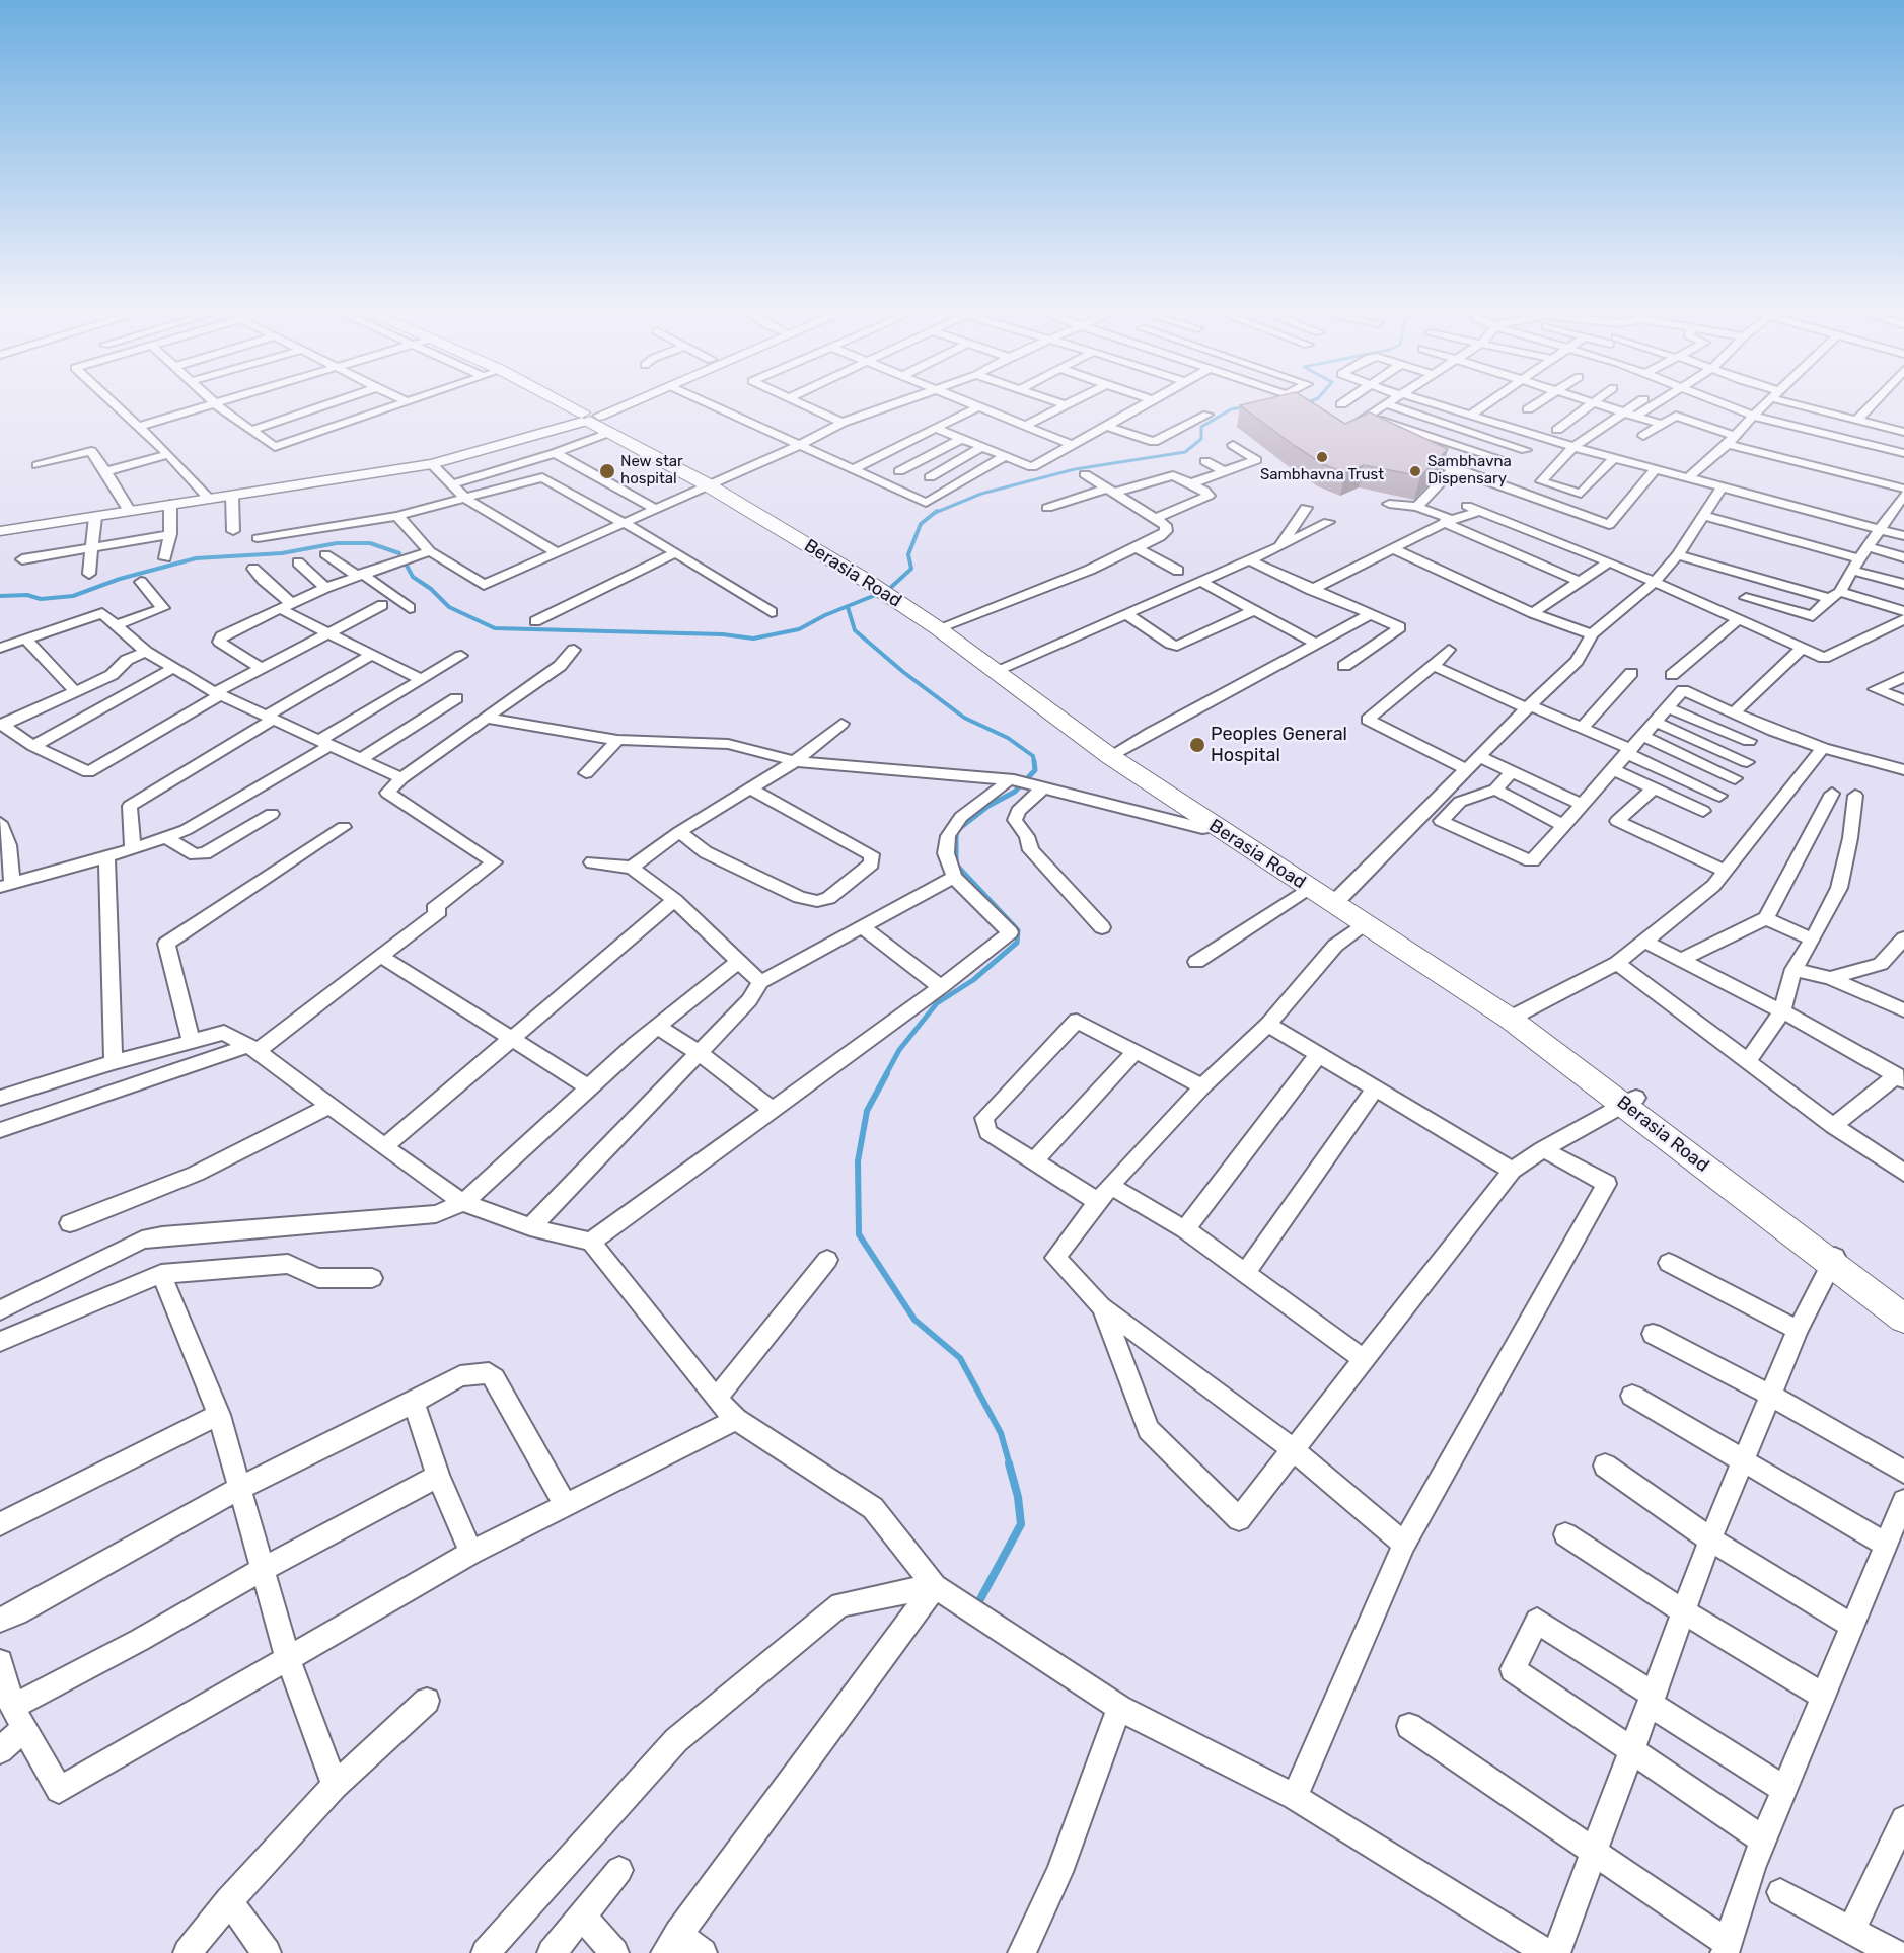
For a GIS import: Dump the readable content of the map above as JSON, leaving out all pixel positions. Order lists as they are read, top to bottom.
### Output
{
  "streets": {
    "main road": ["Berasia Road"]
  },
  "places": [
    "Sambhavna Trust",
    "New star hospital",
    "Sambhavna Dispensary",
    "Peoples General Hospital"
  ]
}
